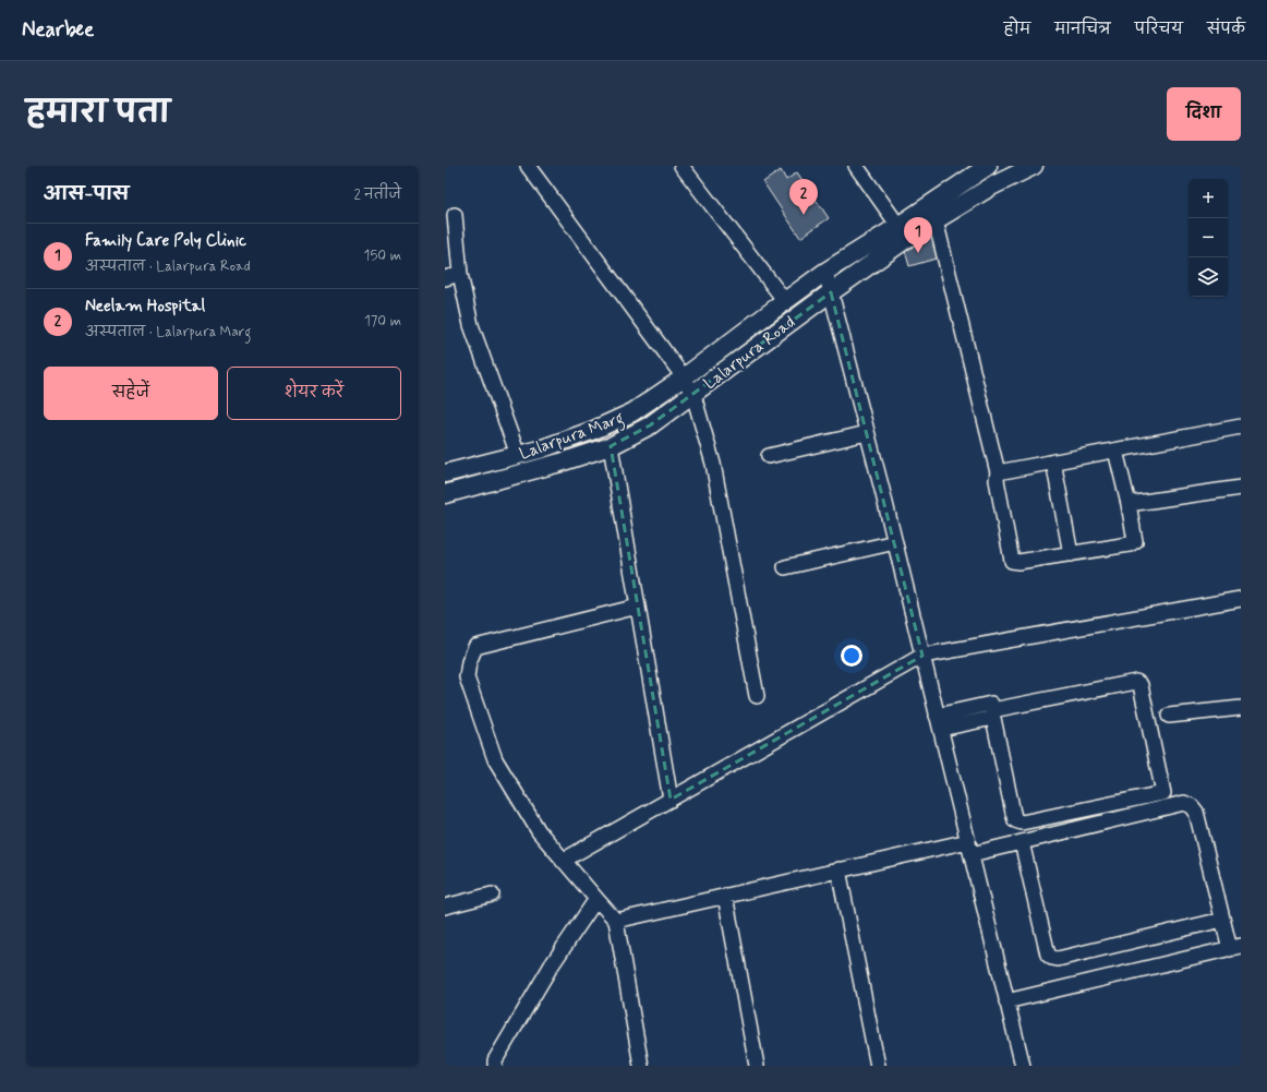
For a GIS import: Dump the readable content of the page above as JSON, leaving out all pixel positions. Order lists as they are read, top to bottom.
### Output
{
  "streets": {
    "street": ["Lalarpura Road", "Lalarpura Marg"]
  },
  "page": {
    "header": "Nearbee",
    "nav": [
      "होम",
      "मानचित्र",
      "परिचय",
      "संपर्क"
    ],
    "title": "हमारा पता",
    "buttons": [
      "दिशा",
      ["सहेजें", "शेयर करें"]
    ],
    "heading": ["आस-पास", "2 नतीजे"],
    "map_buttons": ["+", "−"],
    "pins": ["2", "1"],
    "list": [
      {
        "mark": "1",
        "name": "Family Care Poly Clinic",
        "note": "अस्पताल · Lalarpura Road",
        "value": "150 m"
      },
      {
        "mark": "2",
        "name": "Neelam Hospital",
        "note": "अस्पताल · Lalarpura Marg",
        "value": "170 m"
      }
    ]
  }
}
